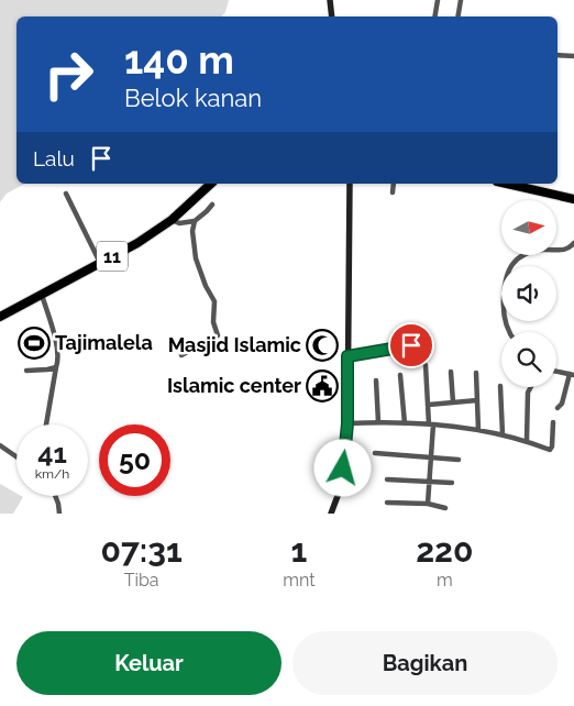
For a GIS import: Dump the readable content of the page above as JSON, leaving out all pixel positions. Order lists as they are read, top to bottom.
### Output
{
  "streets": {
    "highway": ["11"]
  },
  "places": {
    "sports": ["Tajimalela"],
    "mosque": ["Masjid Islamic"],
    "public building": ["Islamic center"]
  },
  "north": "right",
  "page": {
    "turn": ["140 m", "Belok kanan"],
    "then": "Lalu",
    "speed": "41 km/h",
    "limit": "50",
    "eta": [
      "07:31",
      "Tiba",
      "1",
      "mnt",
      "220",
      "m"
    ],
    "buttons": ["Keluar", "Bagikan"]
  }
}
